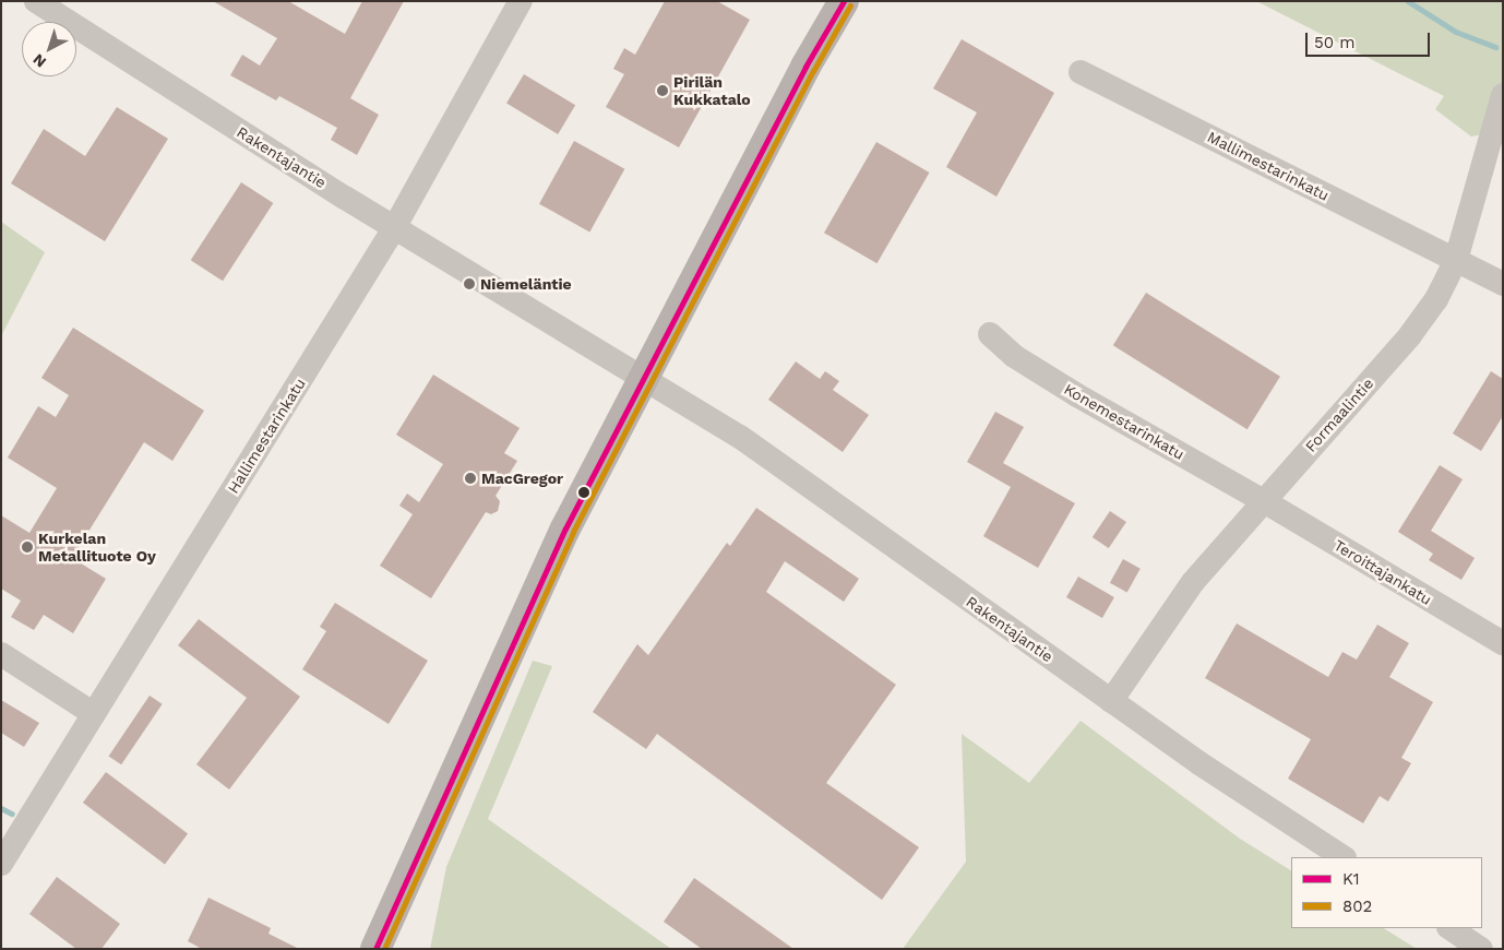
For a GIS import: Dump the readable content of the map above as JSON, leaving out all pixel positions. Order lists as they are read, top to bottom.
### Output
{
  "streets": {
    "street": [
      "Rakentajantie",
      "Mallimestarinkatu",
      "Formaalintie",
      "Konemestarinkatu",
      "Hallimestarinkatu",
      "Teroittajankatu"
    ]
  },
  "crossings": [
    ["Rakentajantie", "Formaalintie"],
    ["Rakentajantie", "Hallimestarinkatu"],
    ["Mallimestarinkatu", "Formaalintie"],
    ["Formaalintie", "Konemestarinkatu"],
    ["Formaalintie", "Teroittajankatu"],
    ["Konemestarinkatu", "Teroittajankatu"]
  ],
  "places": [
    "Pirilän Kukkatalo",
    "Niemeläntie",
    "MacGregor",
    "Kurkelan Metallituote Oy"
  ],
  "lines": ["transit line K1", "transit line 802"],
  "legend": ["K1", "802"],
  "scale_bar": "50 m",
  "north": "bottom left"
}
